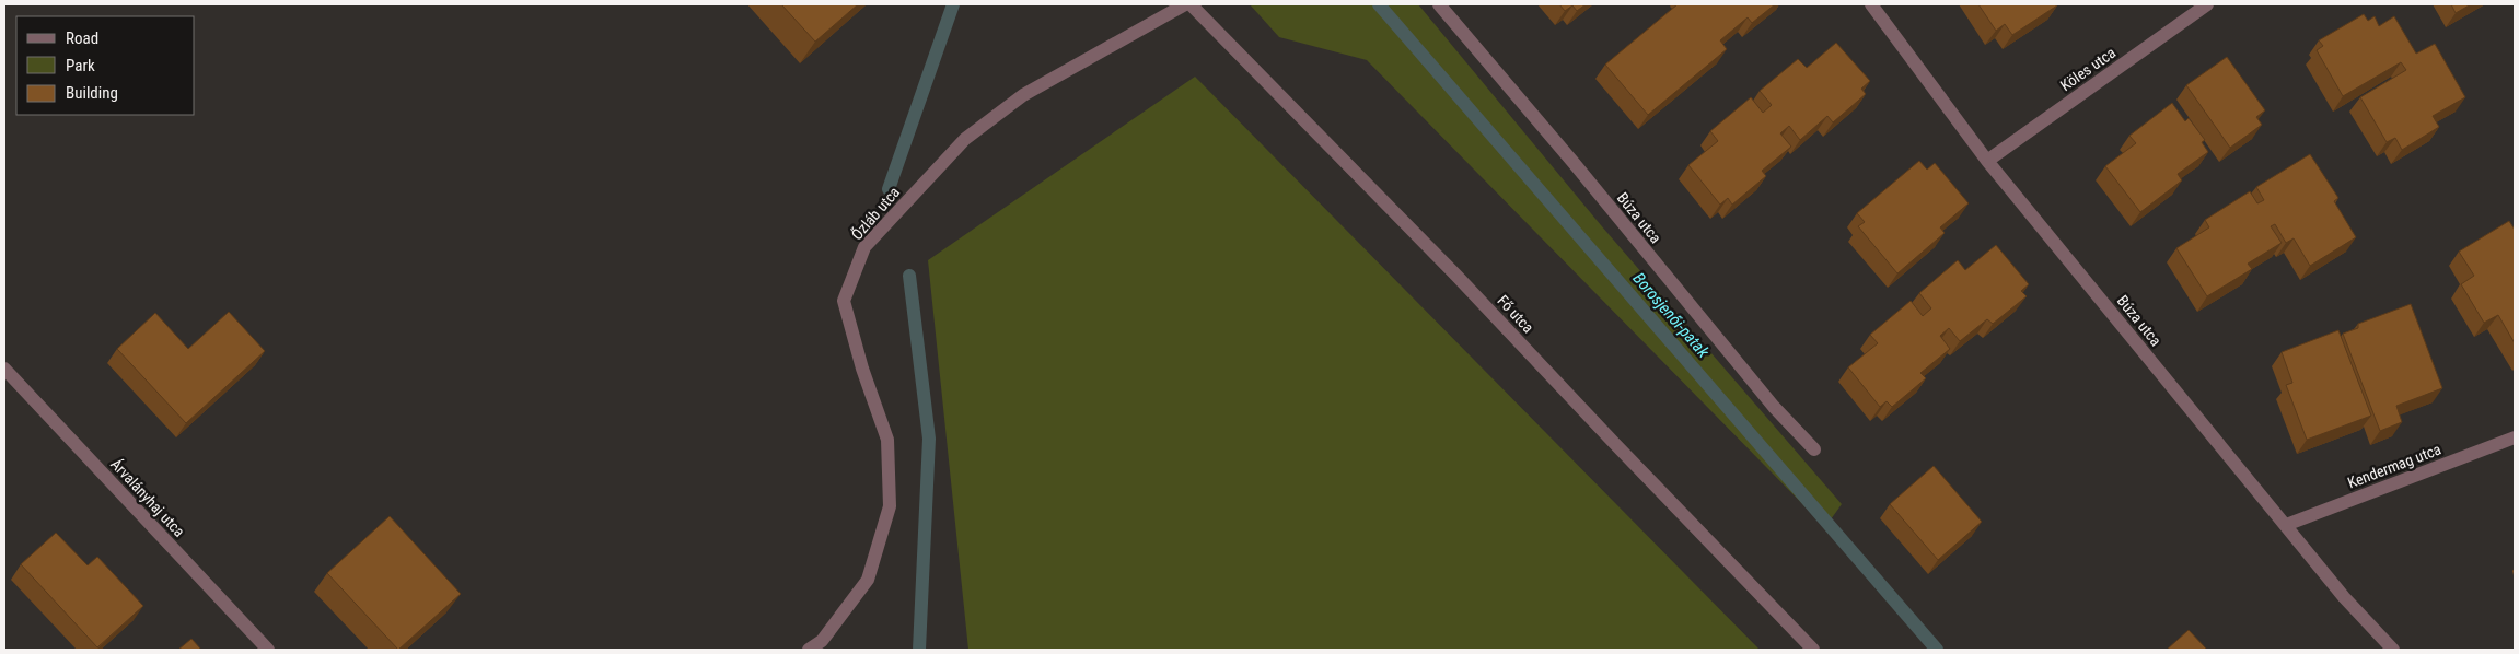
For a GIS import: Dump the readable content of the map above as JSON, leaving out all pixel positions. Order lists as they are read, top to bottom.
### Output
{
  "streets": {
    "street": [
      "Köles utca",
      "Őzláb utca",
      "Búza utca",
      "Fő utca",
      "Kendermag utca",
      "Árvalányhaj utca"
    ]
  },
  "crossings": [
    ["Köles utca", "Búza utca"],
    ["Búza utca", "Kendermag utca"]
  ],
  "water": ["Borosjenői-patak"],
  "legend": ["Road", "Park", "Building"]
}
